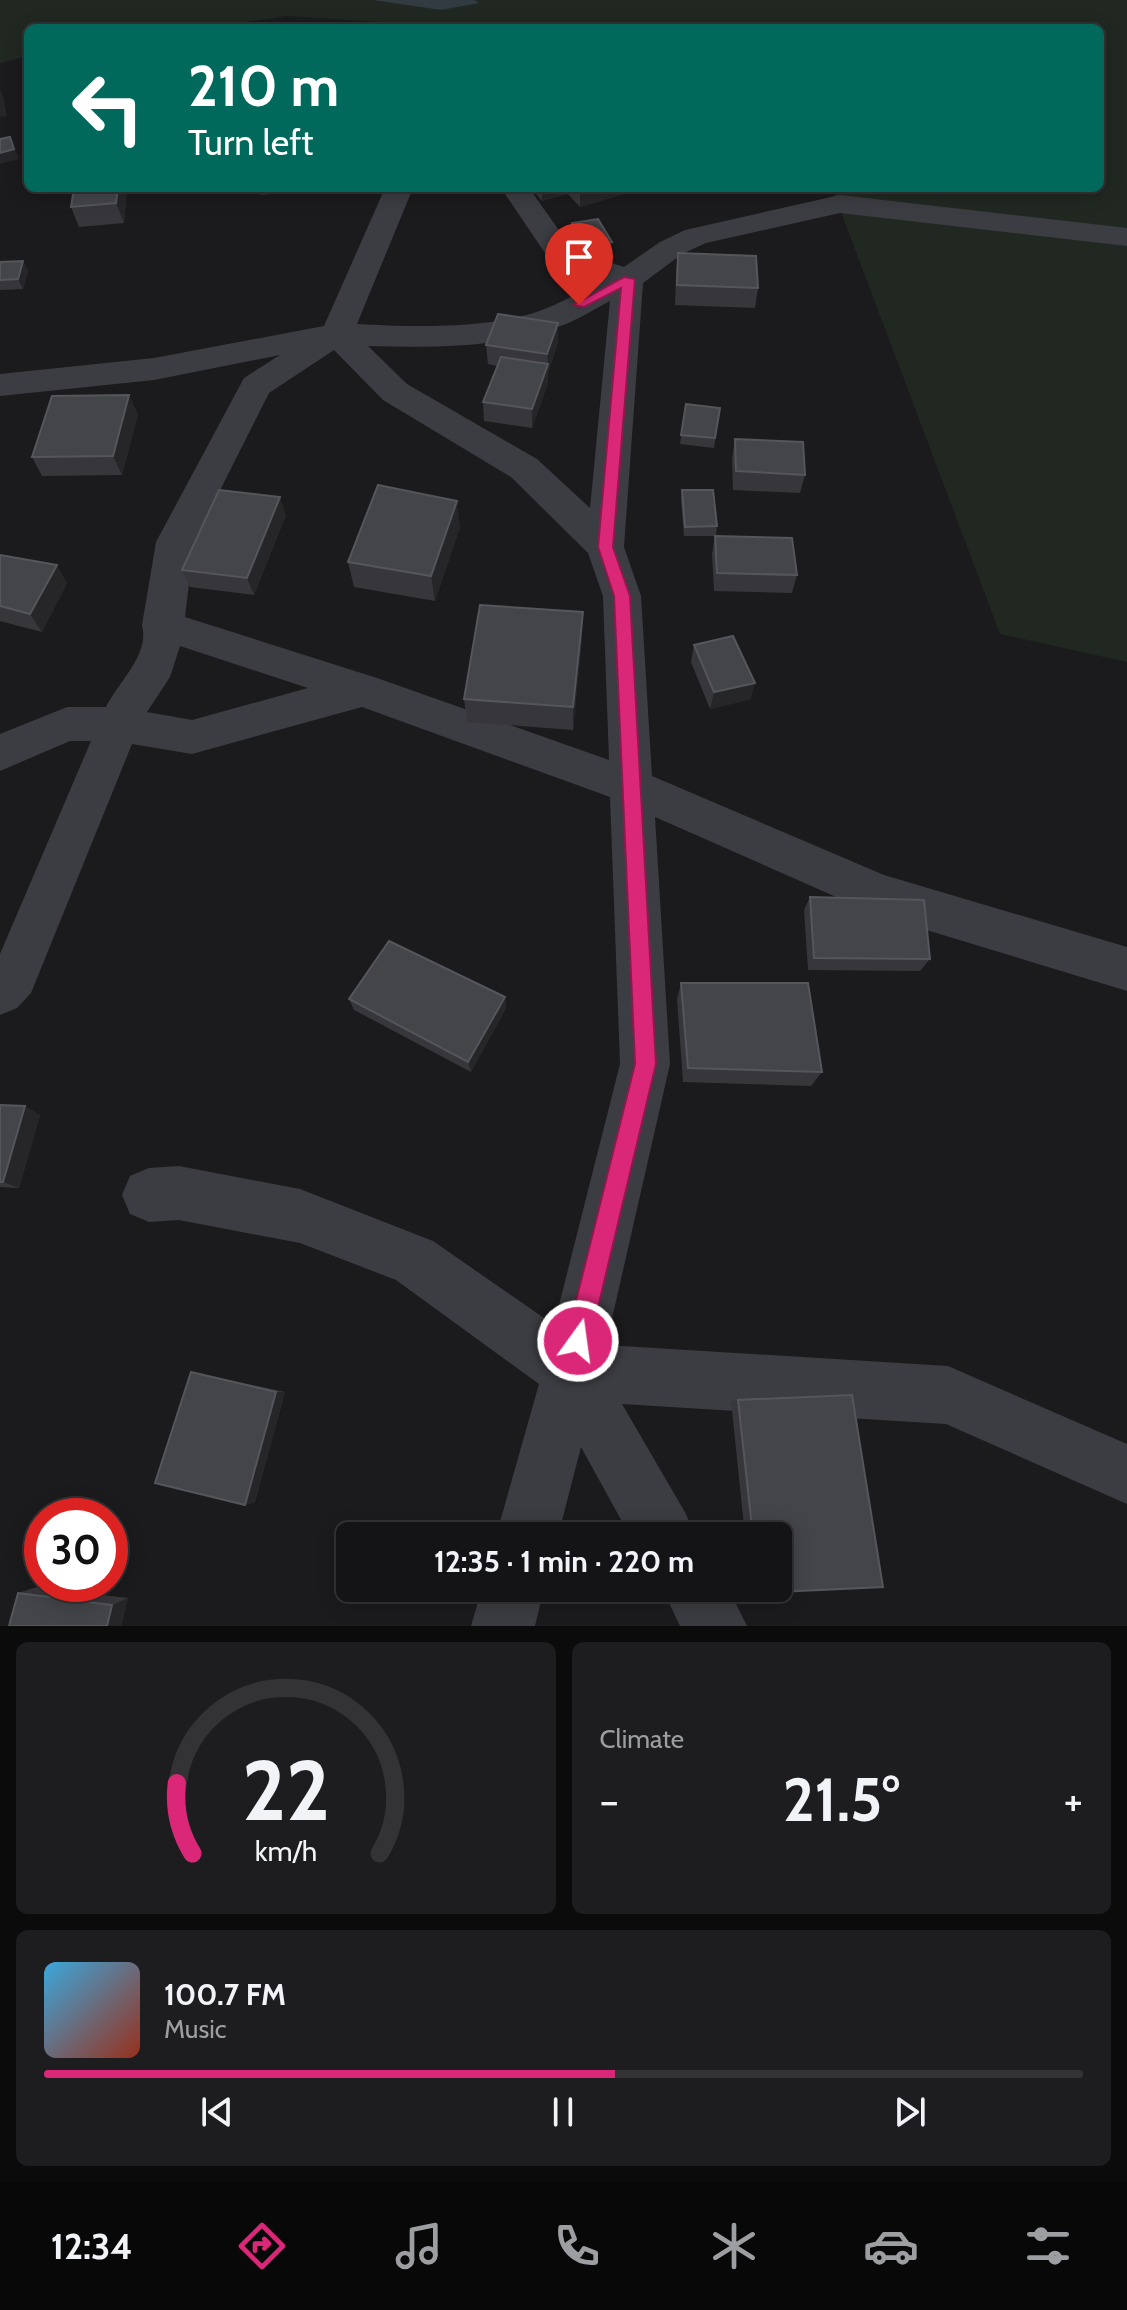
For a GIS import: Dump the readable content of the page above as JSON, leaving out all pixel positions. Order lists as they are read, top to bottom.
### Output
{
  "page": {
    "turn": ["210 m", "Turn left"],
    "limit": "30",
    "trip": "12:35 · 1 min · 220 m",
    "tile": "Climate",
    "heat": ["−", "21.5°", "+"],
    "song": ["100.7 FM", "Music"],
    "tabs": "12:34",
    "gauge": ["22", "km/h"]
  }
}
